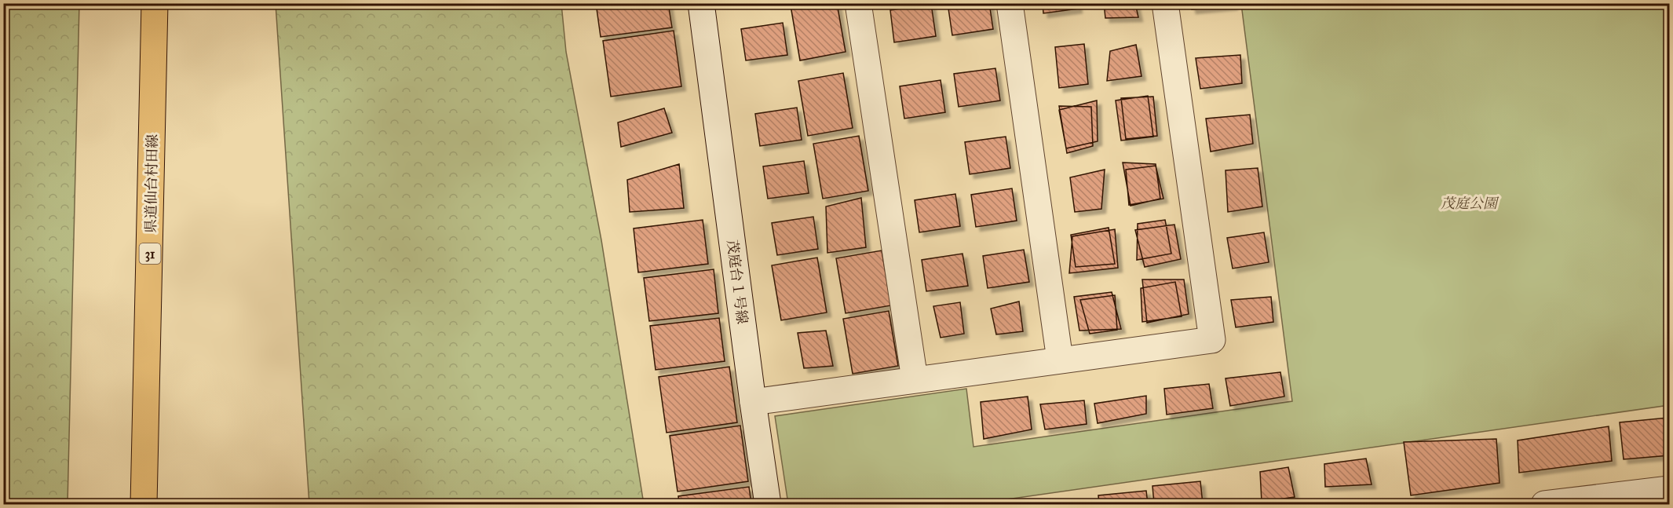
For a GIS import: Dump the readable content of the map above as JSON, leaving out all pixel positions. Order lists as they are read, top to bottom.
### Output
{
  "streets": {
    "main road": ["県道仙台村田線", "31"],
    "street": ["茂庭台１号線"]
  },
  "parks": ["茂庭公園"]
}
